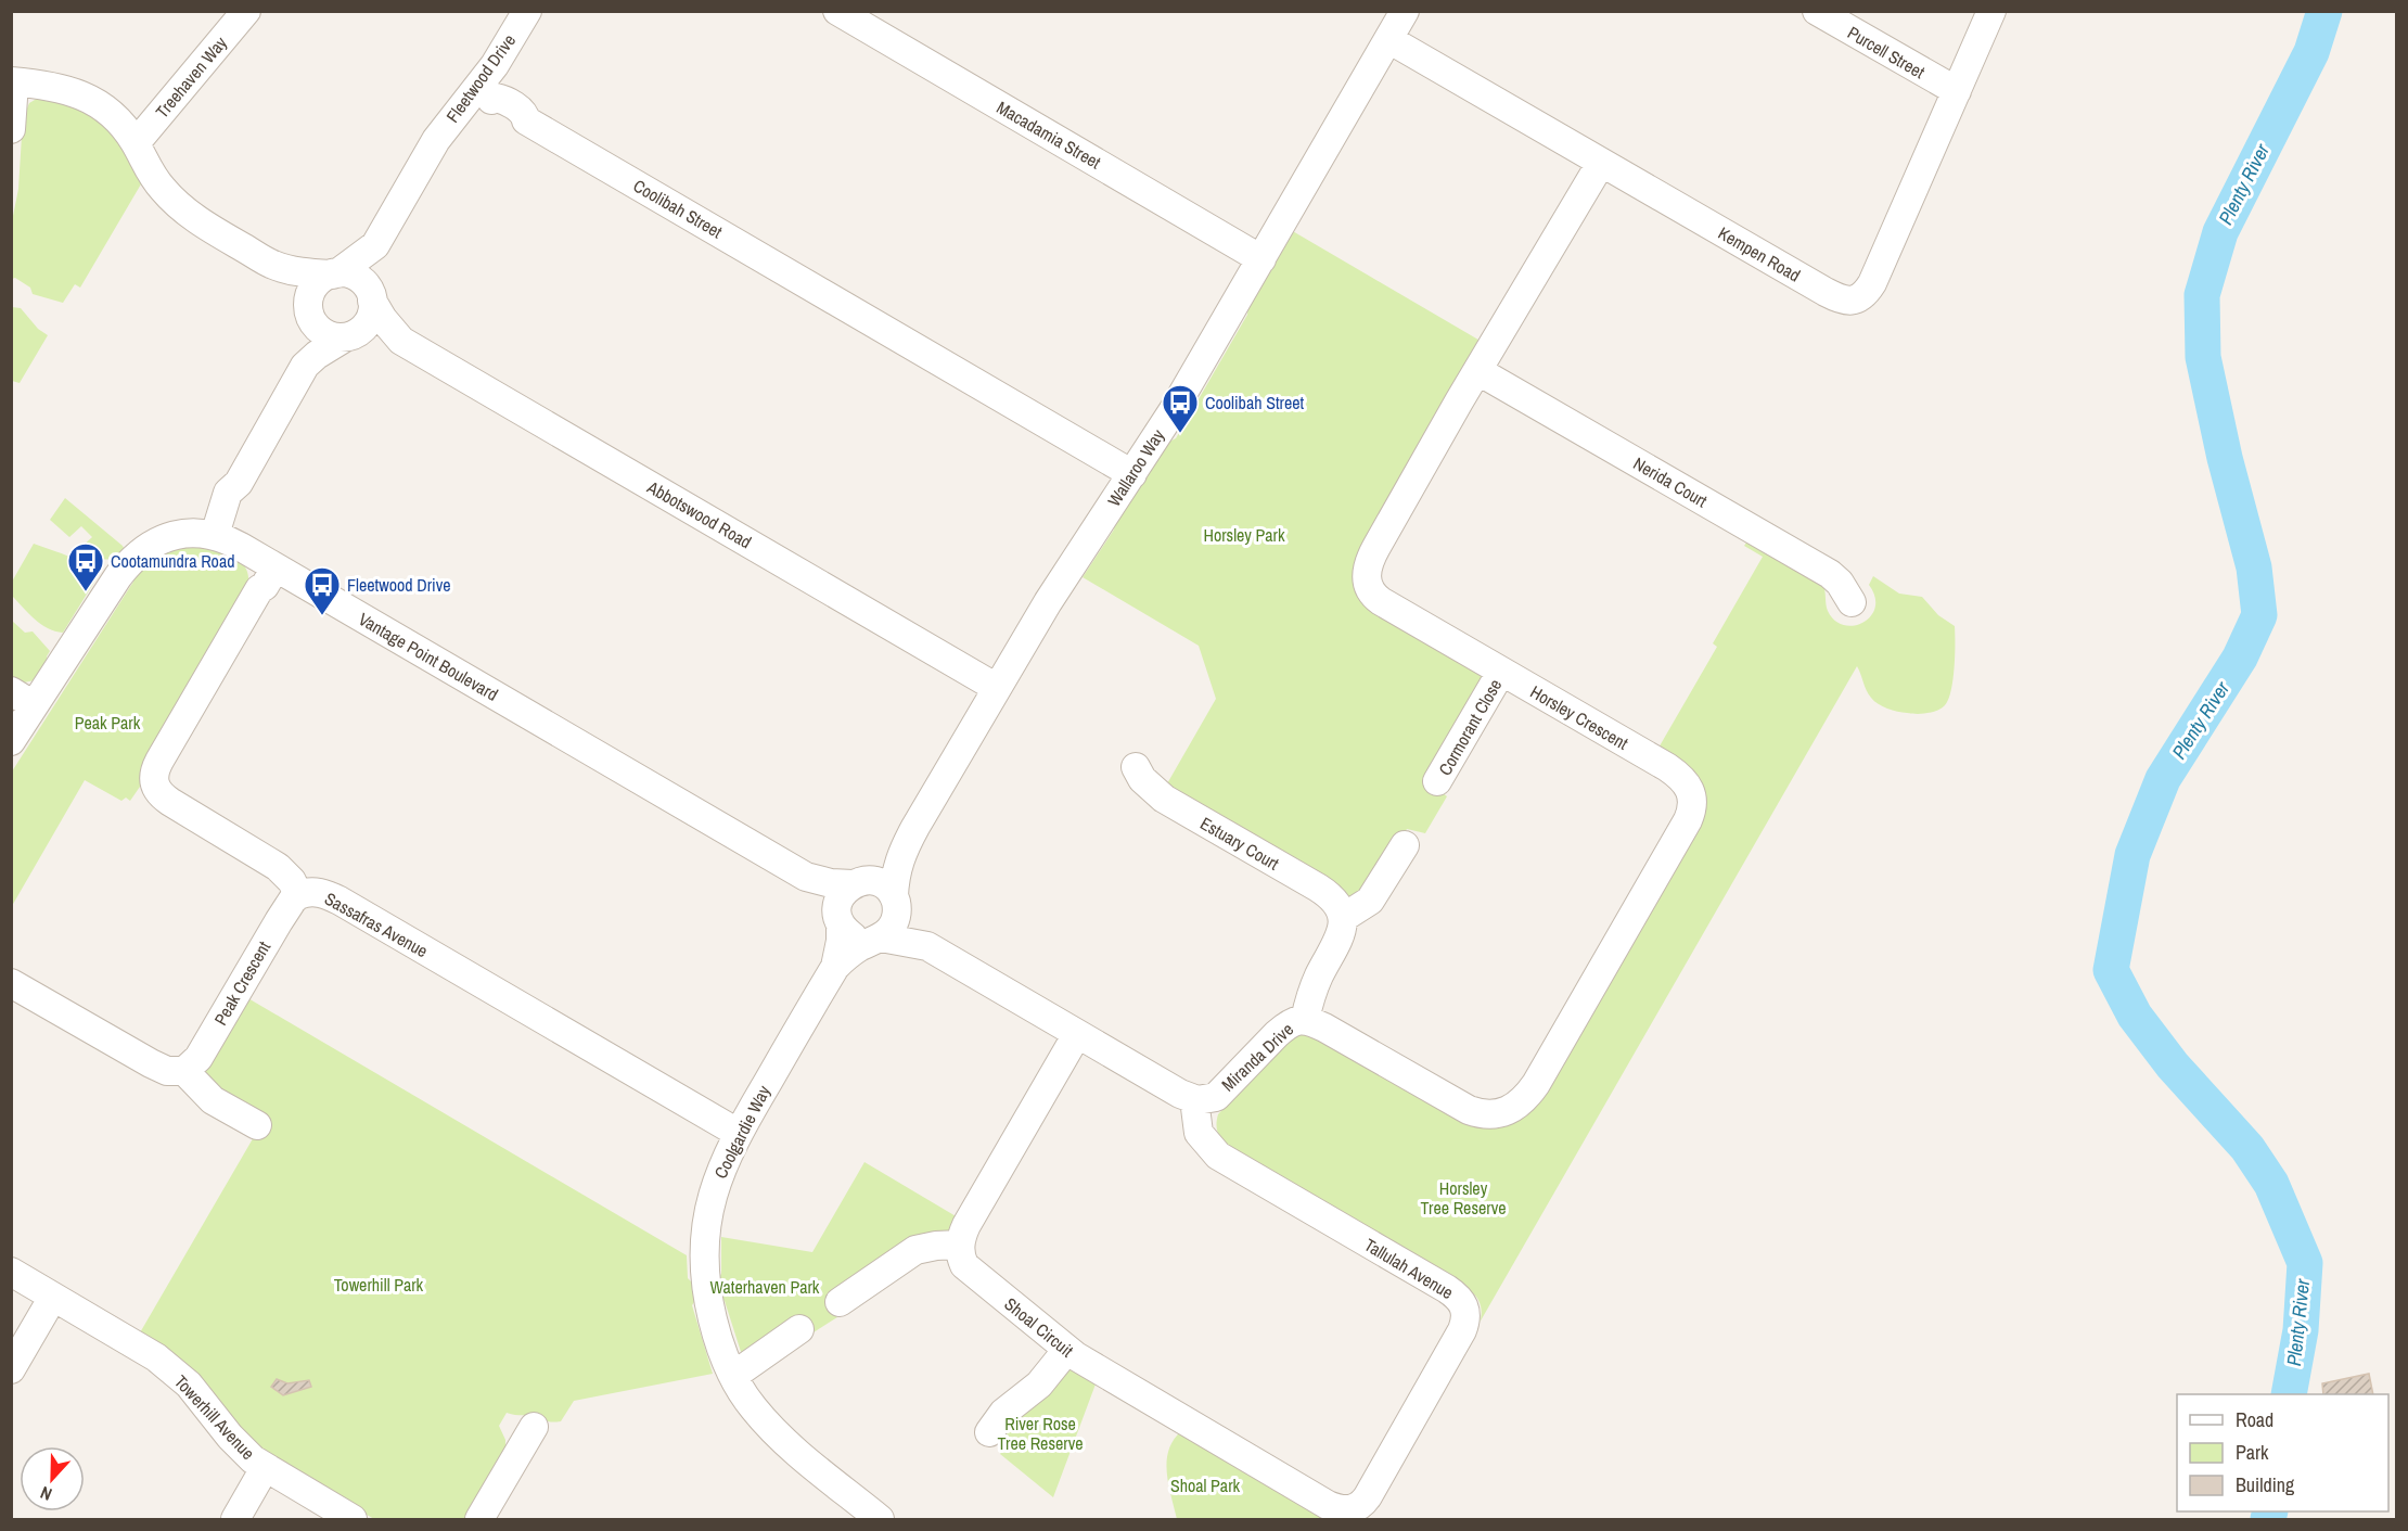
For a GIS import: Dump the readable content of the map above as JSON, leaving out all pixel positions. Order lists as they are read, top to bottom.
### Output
{
  "streets": {
    "street": [
      "Purcell Street",
      "Treehaven Way",
      "Fleetwood Drive",
      "Macadamia Street",
      "Coolibah Street",
      "Kempen Road",
      "Wallaroo Way",
      "Nerida Court",
      "Abbotswood Road",
      "Vantage Point Boulevard",
      "Horsley Crescent",
      "Cormorant Close",
      "Estuary Court",
      "Sassafras Avenue",
      "Peak Crescent",
      "Miranda Drive",
      "Coolgardie Way",
      "Tallulah Avenue",
      "Shoal Circuit",
      "Towerhill Avenue"
    ]
  },
  "crossings": [
    ["Purcell Street", "Kempen Road"],
    ["Fleetwood Drive", "Coolibah Street"],
    ["Fleetwood Drive", "Abbotswood Road"],
    ["Macadamia Street", "Wallaroo Way"],
    ["Coolibah Street", "Wallaroo Way"],
    ["Kempen Road", "Wallaroo Way"],
    ["Kempen Road", "Horsley Crescent"],
    ["Wallaroo Way", "Abbotswood Road"],
    ["Wallaroo Way", "Vantage Point Boulevard"],
    ["Wallaroo Way", "Coolgardie Way"],
    ["Nerida Court", "Horsley Crescent"],
    ["Vantage Point Boulevard", "Sassafras Avenue"],
    ["Vantage Point Boulevard", "Coolgardie Way"],
    ["Horsley Crescent", "Cormorant Close"],
    ["Horsley Crescent", "Miranda Drive"],
    ["Estuary Court", "Miranda Drive"],
    ["Sassafras Avenue", "Peak Crescent"],
    ["Sassafras Avenue", "Coolgardie Way"],
    ["Miranda Drive", "Tallulah Avenue"],
    ["Tallulah Avenue", "Shoal Circuit"]
  ],
  "water": ["Plenty River"],
  "parks": [
    "Horsley Park",
    "Peak Park",
    "Horsley Tree Reserve",
    "Towerhill Park",
    "Waterhaven Park",
    "River Rose Tree Reserve",
    "Shoal Park"
  ],
  "places": {
    "bus stop": ["Coolibah Street", "Cootamundra Road", "Fleetwood Drive"]
  },
  "legend": ["Road", "Park", "Building"],
  "north": "bottom"
}
